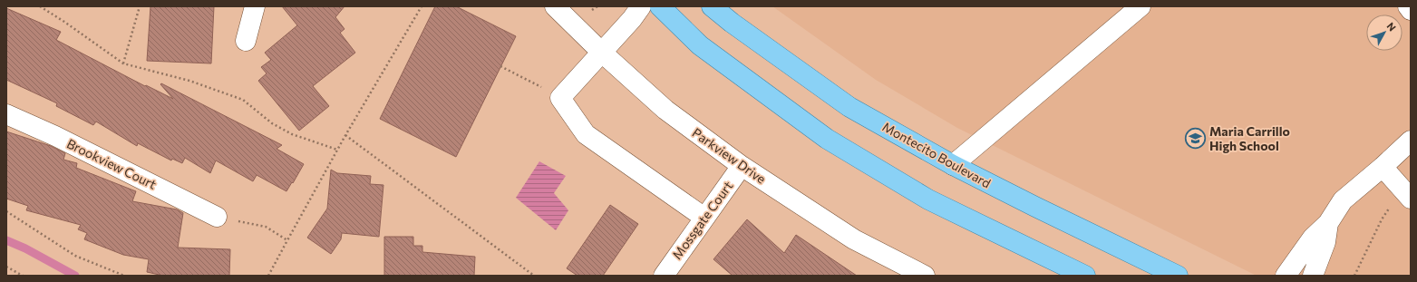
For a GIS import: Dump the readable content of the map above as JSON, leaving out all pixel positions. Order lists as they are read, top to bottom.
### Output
{
  "streets": {
    "main road": ["Montecito Boulevard"],
    "street": ["Parkview Drive", "Brookview Court", "Mossgate Court"]
  },
  "crossings": [
    ["Parkview Drive", "Mossgate Court"]
  ],
  "places": {
    "school or university": ["Maria Carrillo High School"]
  },
  "north": "top right"
}
